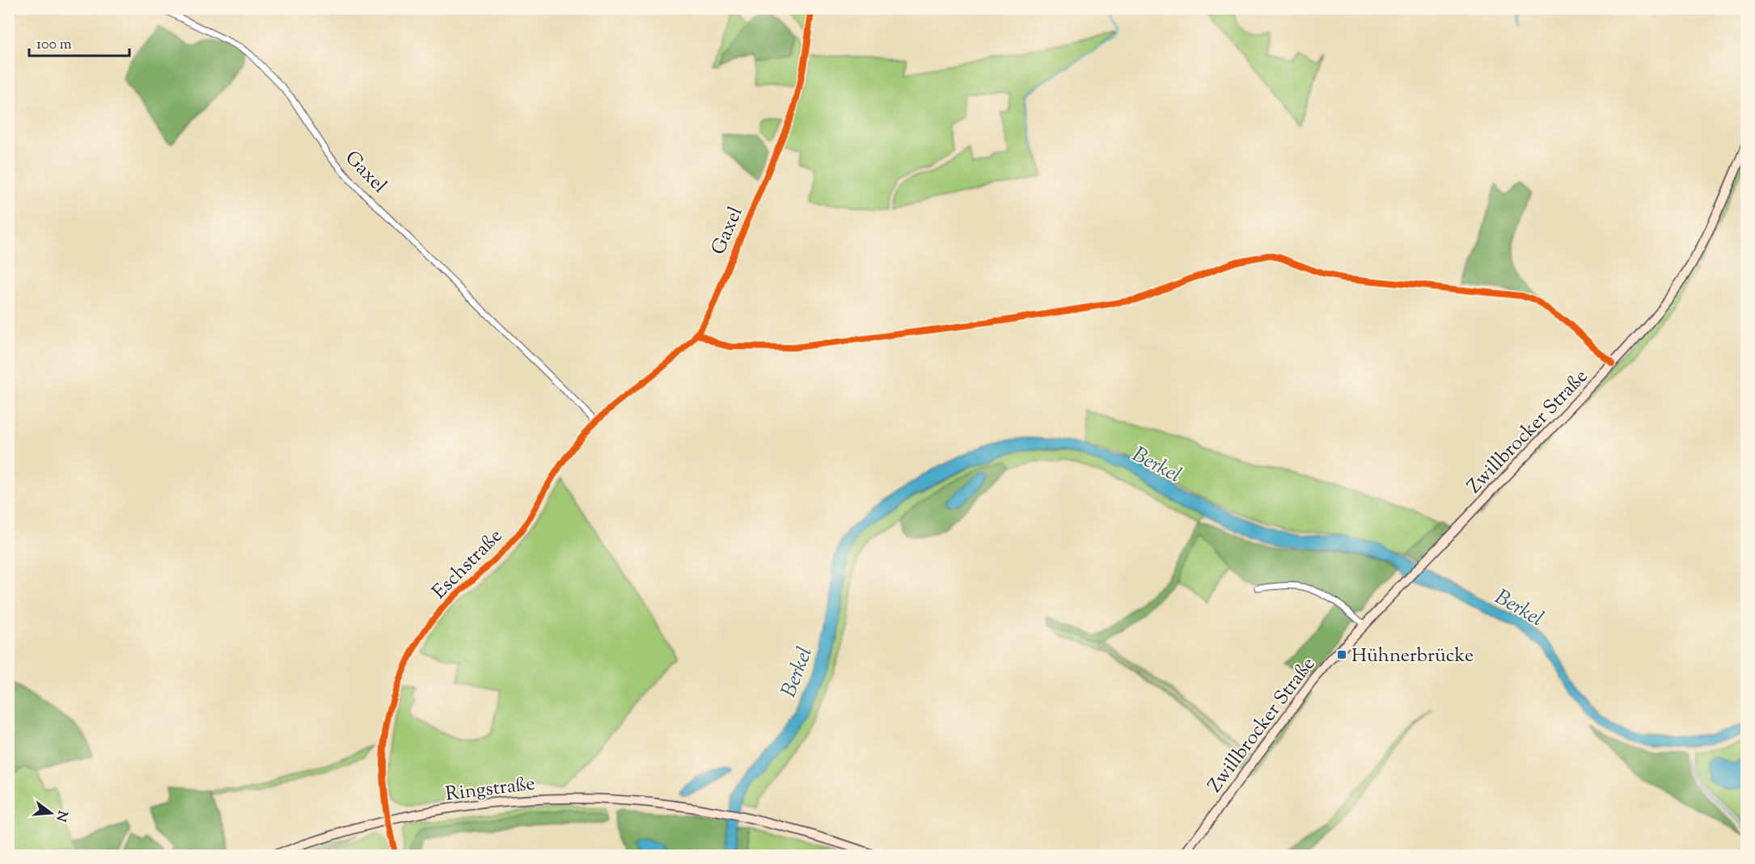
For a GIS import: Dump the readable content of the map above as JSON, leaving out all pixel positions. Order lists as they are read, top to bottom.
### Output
{
  "streets": {
    "main road": ["Zwillbrocker Straße", "Ringstraße"],
    "street": ["Gaxel", "Eschstraße"]
  },
  "crossings": [
    ["Gaxel", "Eschstraße"],
    ["Eschstraße", "Ringstraße"]
  ],
  "water": ["Berkel"],
  "places": {
    "transit": ["Hühnerbrücke"]
  },
  "scale_bar": "100 m",
  "north": "right"
}
